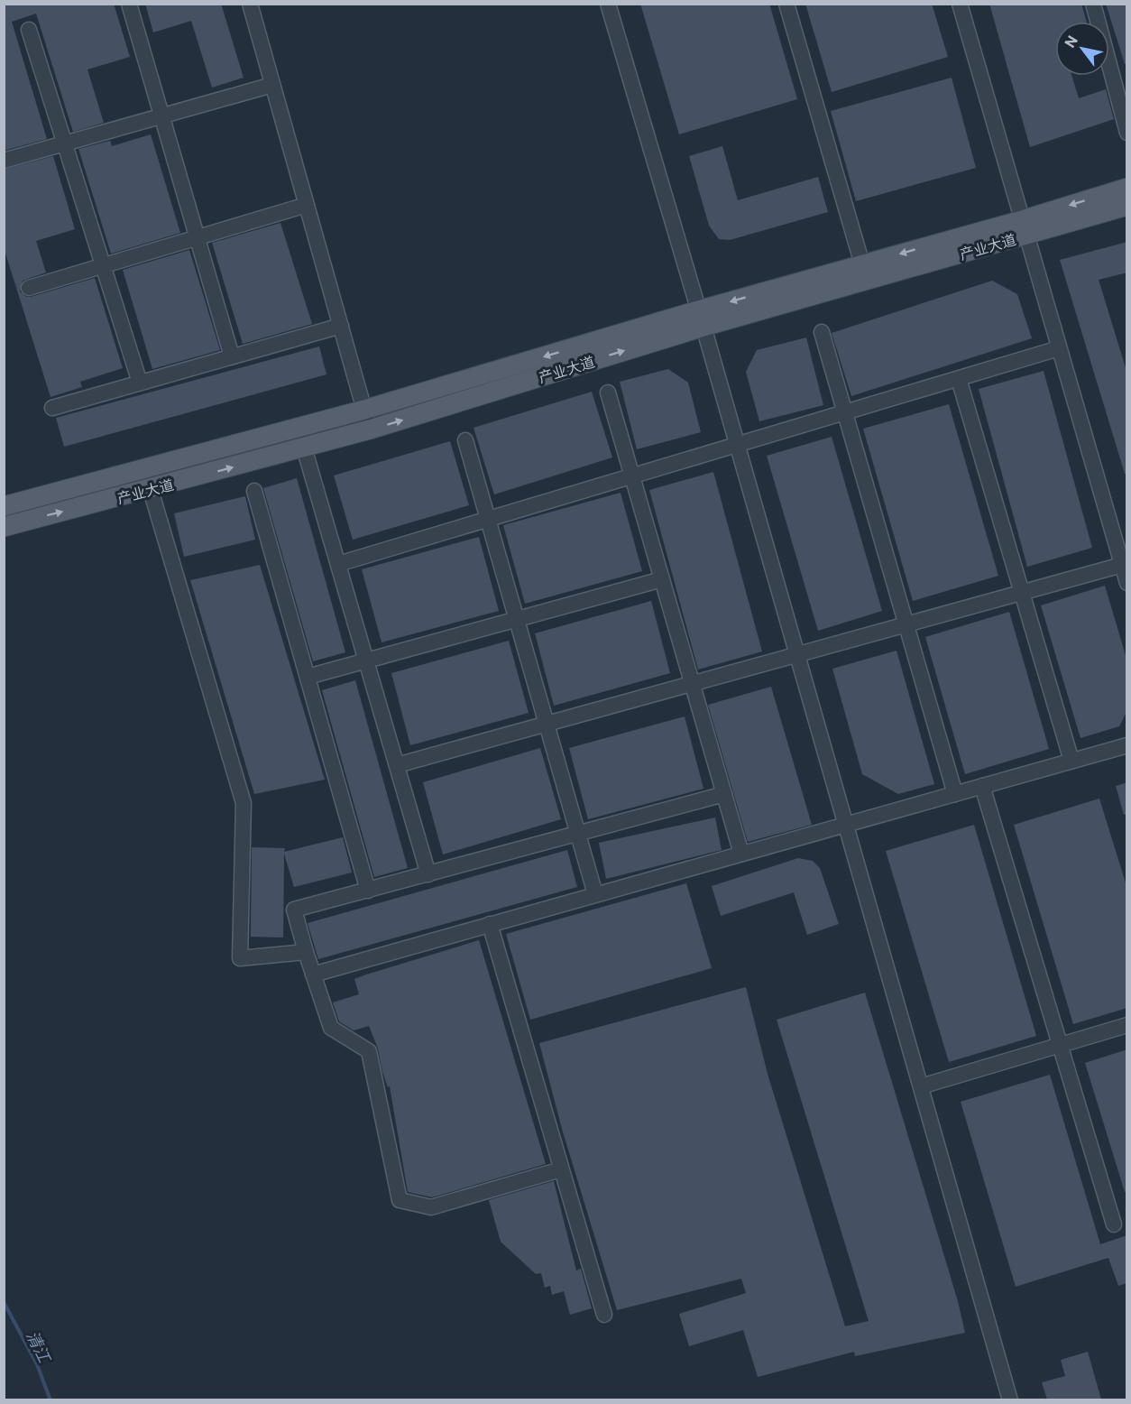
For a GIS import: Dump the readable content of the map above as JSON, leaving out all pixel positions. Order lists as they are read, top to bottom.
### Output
{
  "streets": {
    "main road": ["产业大道"]
  },
  "water": ["清江"],
  "north": "top left"
}
